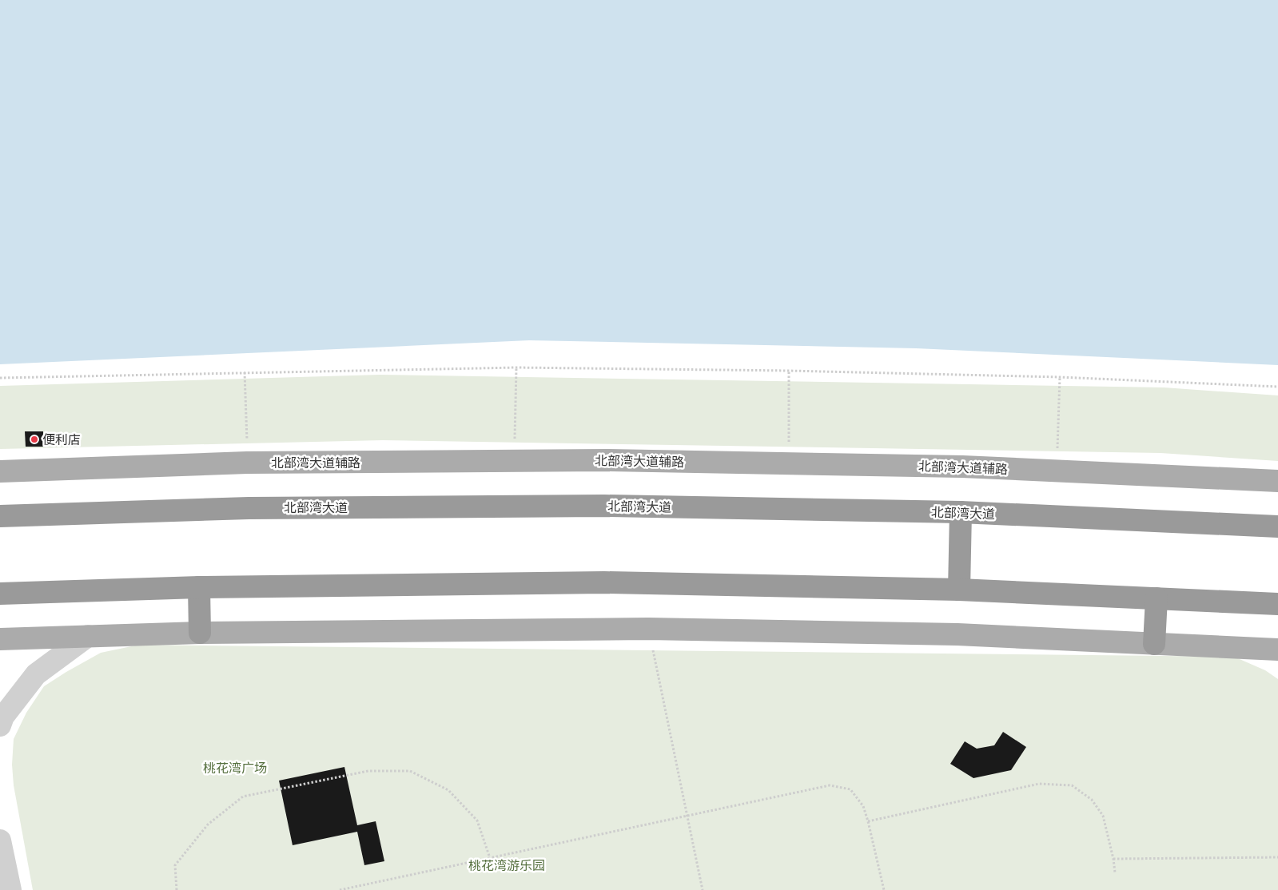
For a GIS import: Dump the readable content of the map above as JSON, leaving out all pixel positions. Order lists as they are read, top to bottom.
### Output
{
  "streets": {
    "highway": ["北部湾大道"],
    "main road": ["北部湾大道辅路"]
  },
  "parks": ["桃花湾广场", "桃花湾游乐园"],
  "places": ["便利店"]
}
